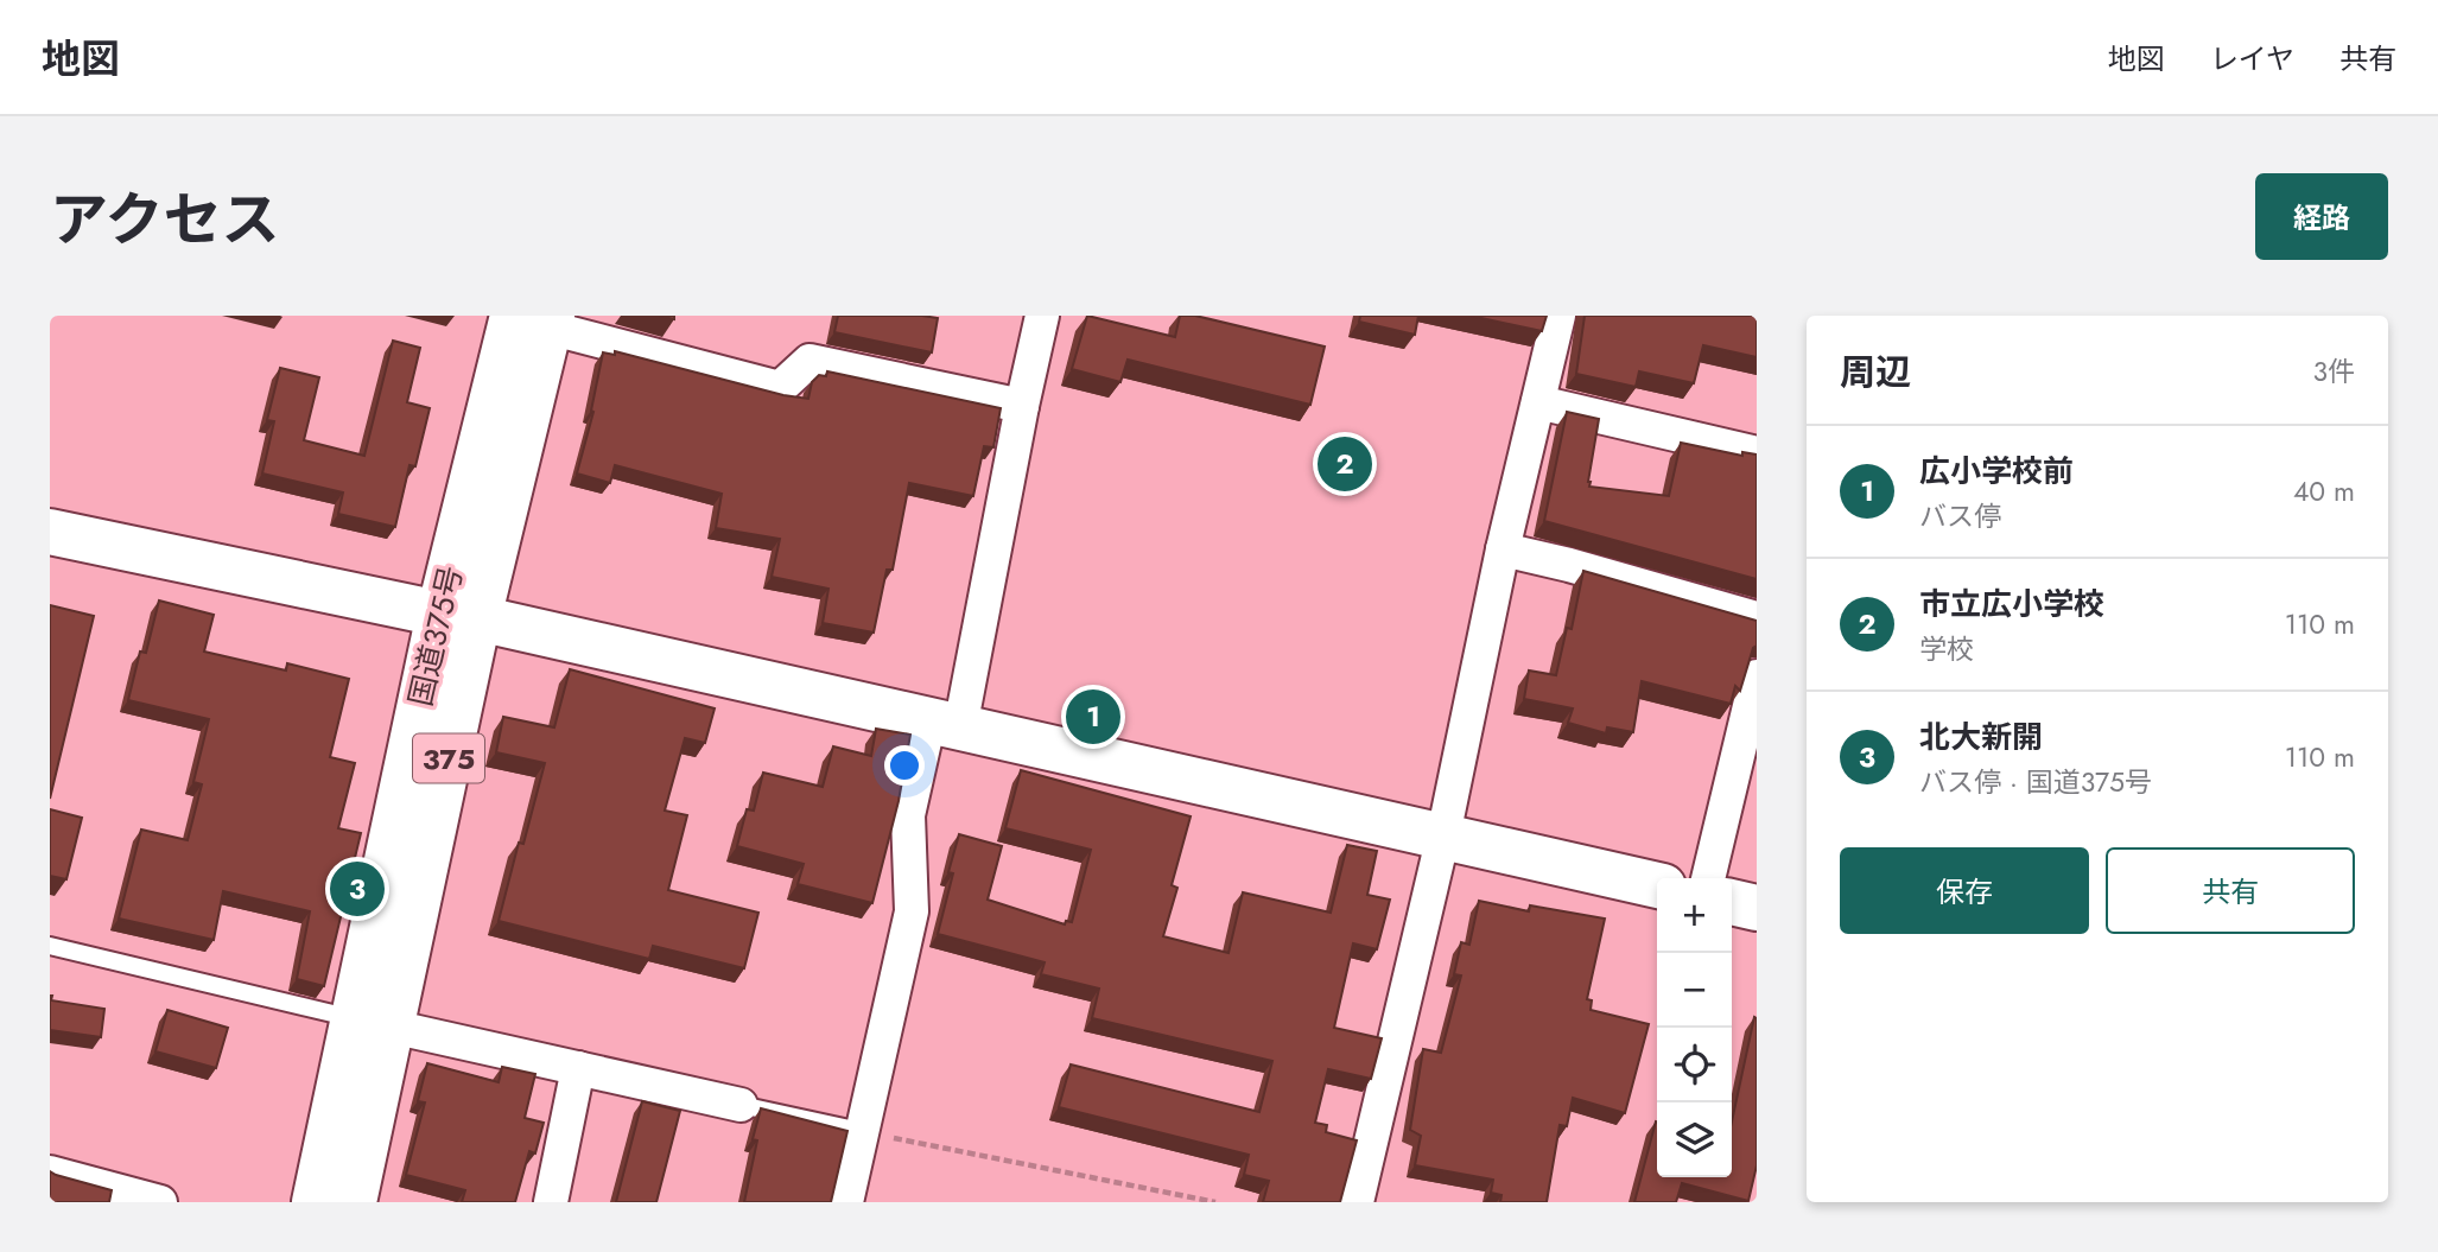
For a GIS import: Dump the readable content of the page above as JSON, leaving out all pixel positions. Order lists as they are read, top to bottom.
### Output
{
  "streets": {
    "main road": ["国道375号", "375"]
  },
  "page": {
    "header": "地図",
    "nav": ["地図", "レイヤ", "共有"],
    "title": "アクセス",
    "buttons": [
      "経路",
      ["保存", "共有"]
    ],
    "heading": ["周辺", "3件"],
    "list": [
      {
        "mark": "1",
        "name": "広小学校前",
        "note": "バス停",
        "value": "40 m"
      },
      {
        "mark": "2",
        "name": "市立広小学校",
        "note": "学校",
        "value": "110 m"
      },
      {
        "mark": "3",
        "name": "北大新開",
        "note": "バス停 · 国道375号",
        "value": "110 m"
      }
    ],
    "pins": ["2", "1", "3"],
    "map_buttons": ["+", "−"]
  }
}
